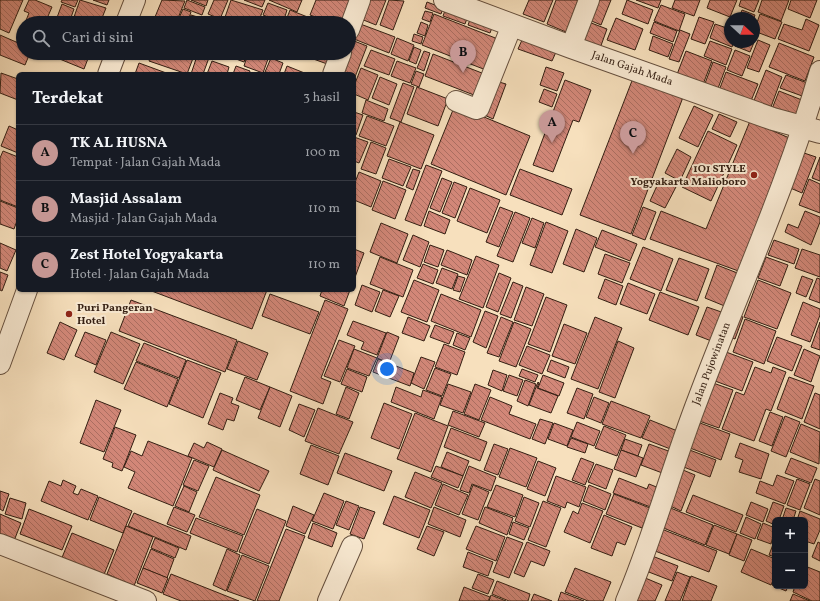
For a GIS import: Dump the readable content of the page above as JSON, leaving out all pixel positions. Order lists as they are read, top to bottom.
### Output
{
  "streets": {
    "street": ["Jalan Gajah Mada", "Jalan Pujowinatan"]
  },
  "crossings": [
    ["Jalan Gajah Mada", "Jalan Pujowinatan"]
  ],
  "places": ["1O1 STYLE Yogyakarta Malioboro", "Puri Pangeran Hotel"],
  "north": "right",
  "page": {
    "search": "Cari di sini",
    "pins": ["B", "A", "C"],
    "heading": ["Terdekat", "3 hasil"],
    "list": [
      {
        "mark": "A",
        "name": "TK AL HUSNA",
        "note": "Tempat · Jalan Gajah Mada",
        "value": "100 m"
      },
      {
        "mark": "B",
        "name": "Masjid Assalam",
        "note": "Masjid · Jalan Gajah Mada",
        "value": "110 m"
      },
      {
        "mark": "C",
        "name": "Zest Hotel Yogyakarta",
        "note": "Hotel · Jalan Gajah Mada",
        "value": "110 m"
      }
    ],
    "map_buttons": ["+", "−"]
  }
}
